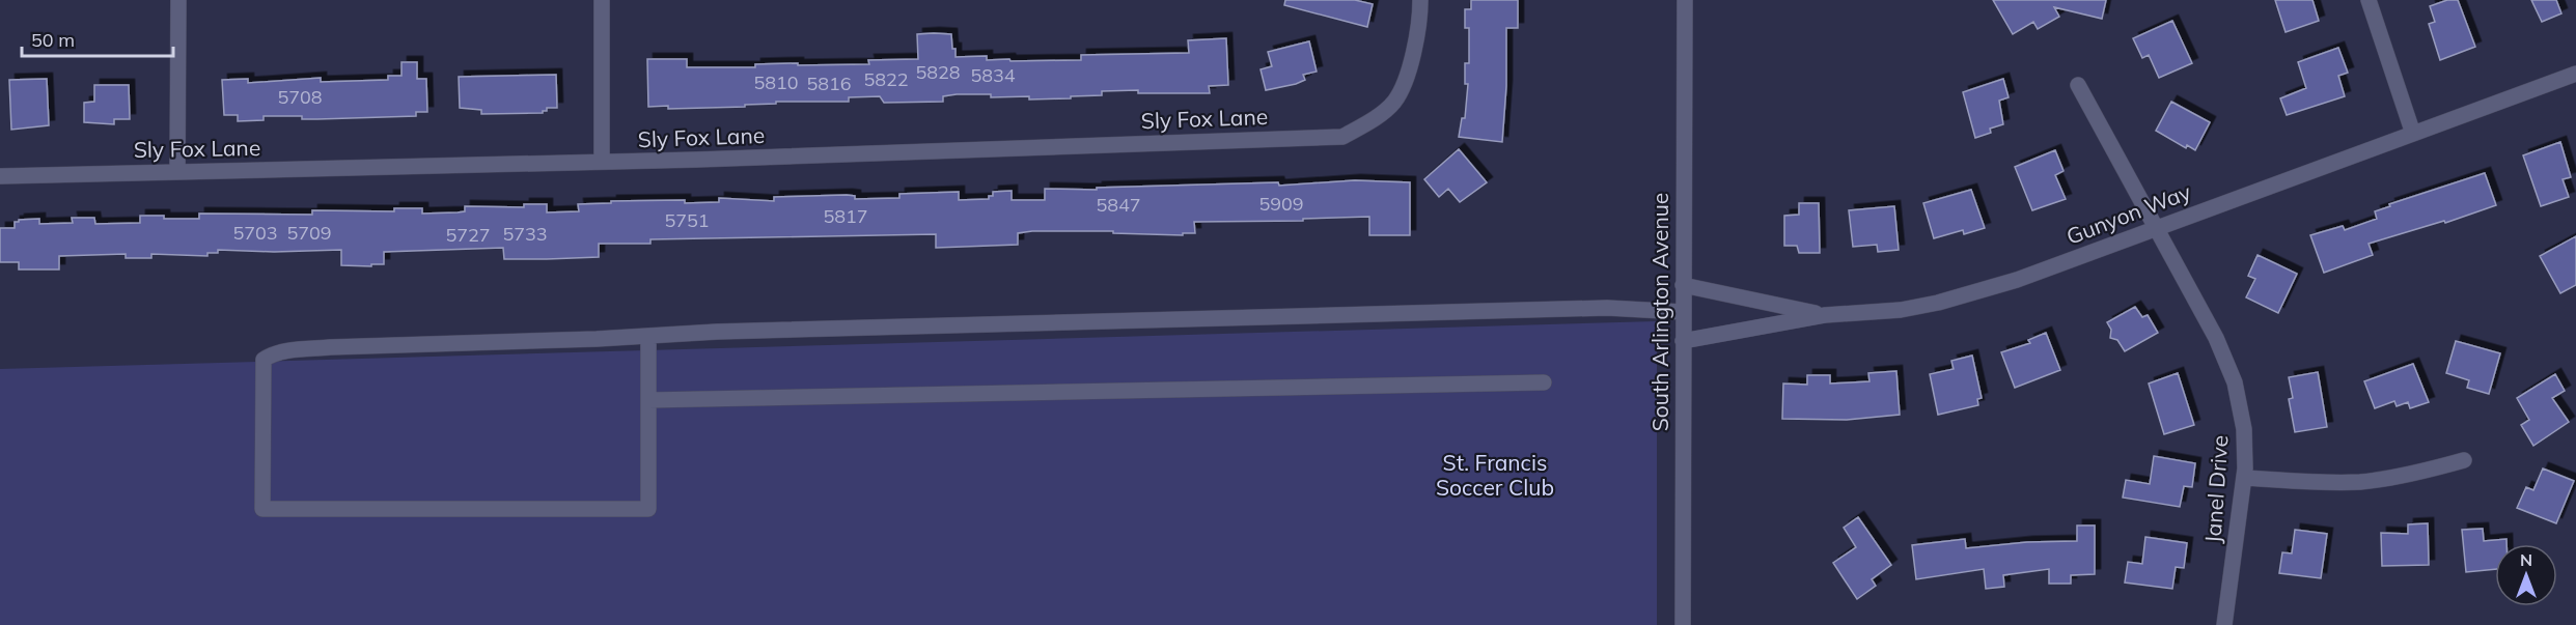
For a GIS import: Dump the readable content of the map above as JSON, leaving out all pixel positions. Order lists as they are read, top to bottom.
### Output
{
  "streets": {
    "street": [
      "Sly Fox Lane",
      "Gunyon Way",
      "South Arlington Avenue",
      "Janel Drive"
    ]
  },
  "crossings": [
    ["Gunyon Way", "South Arlington Avenue"],
    ["Gunyon Way", "Janel Drive"]
  ],
  "parks": ["St. Francis Soccer Club"],
  "house_numbers": [
    "5828",
    "5834",
    "5822",
    "5810",
    "5816",
    "5708",
    "5909",
    "5847",
    "5817",
    "5751",
    "5703",
    "5709",
    "5733",
    "5727"
  ],
  "scale_bar": "50 m",
  "north": "top"
}
